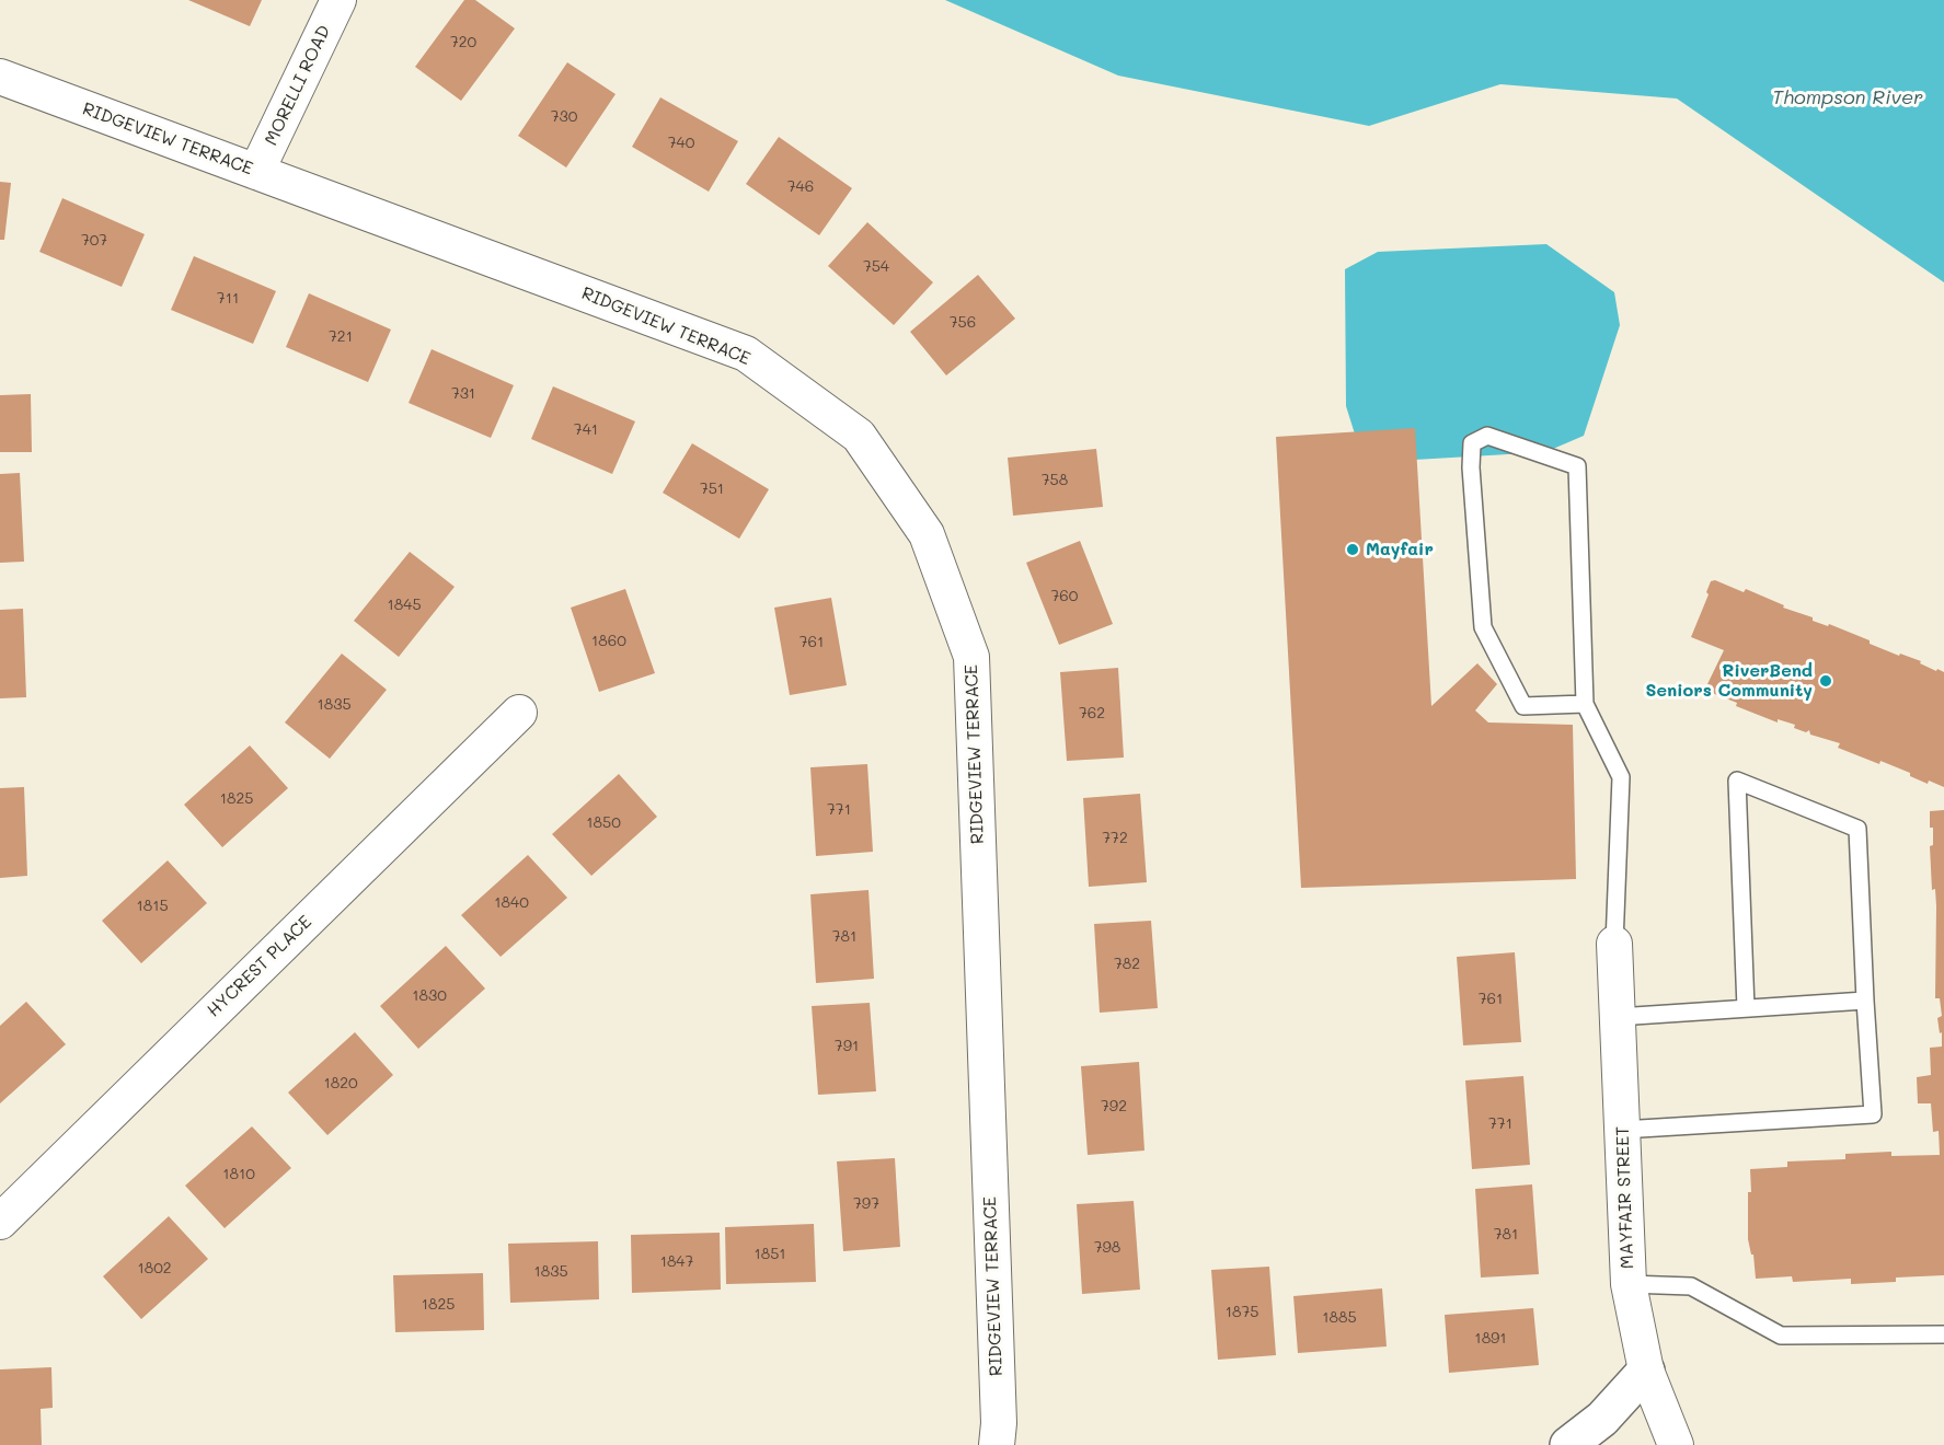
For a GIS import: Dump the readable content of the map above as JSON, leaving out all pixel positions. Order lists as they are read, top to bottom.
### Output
{
  "streets": {
    "street": [
      "MORELLI ROAD",
      "RIDGEVIEW TERRACE",
      "HYCREST PLACE",
      "MAYFAIR STREET"
    ]
  },
  "crossings": [
    ["MORELLI ROAD", "RIDGEVIEW TERRACE"]
  ],
  "water": ["Thompson River"],
  "places": ["Mayfair", "RiverBend Seniors Community"],
  "house_numbers": [
    "720",
    "730",
    "740",
    "746",
    "707",
    "754",
    "711",
    "756",
    "721",
    "731",
    "741",
    "758",
    "751",
    "760",
    "1845",
    "1860",
    "761",
    "1835",
    "762",
    "1825",
    "771",
    "1850",
    "772",
    "1840",
    "1815",
    "781",
    "782",
    "1830",
    "761",
    "791",
    "1820",
    "792",
    "771",
    "1810",
    "797",
    "781",
    "798",
    "1851",
    "1847",
    "1802",
    "1835",
    "1825",
    "1875",
    "1885",
    "1891"
  ]
}
